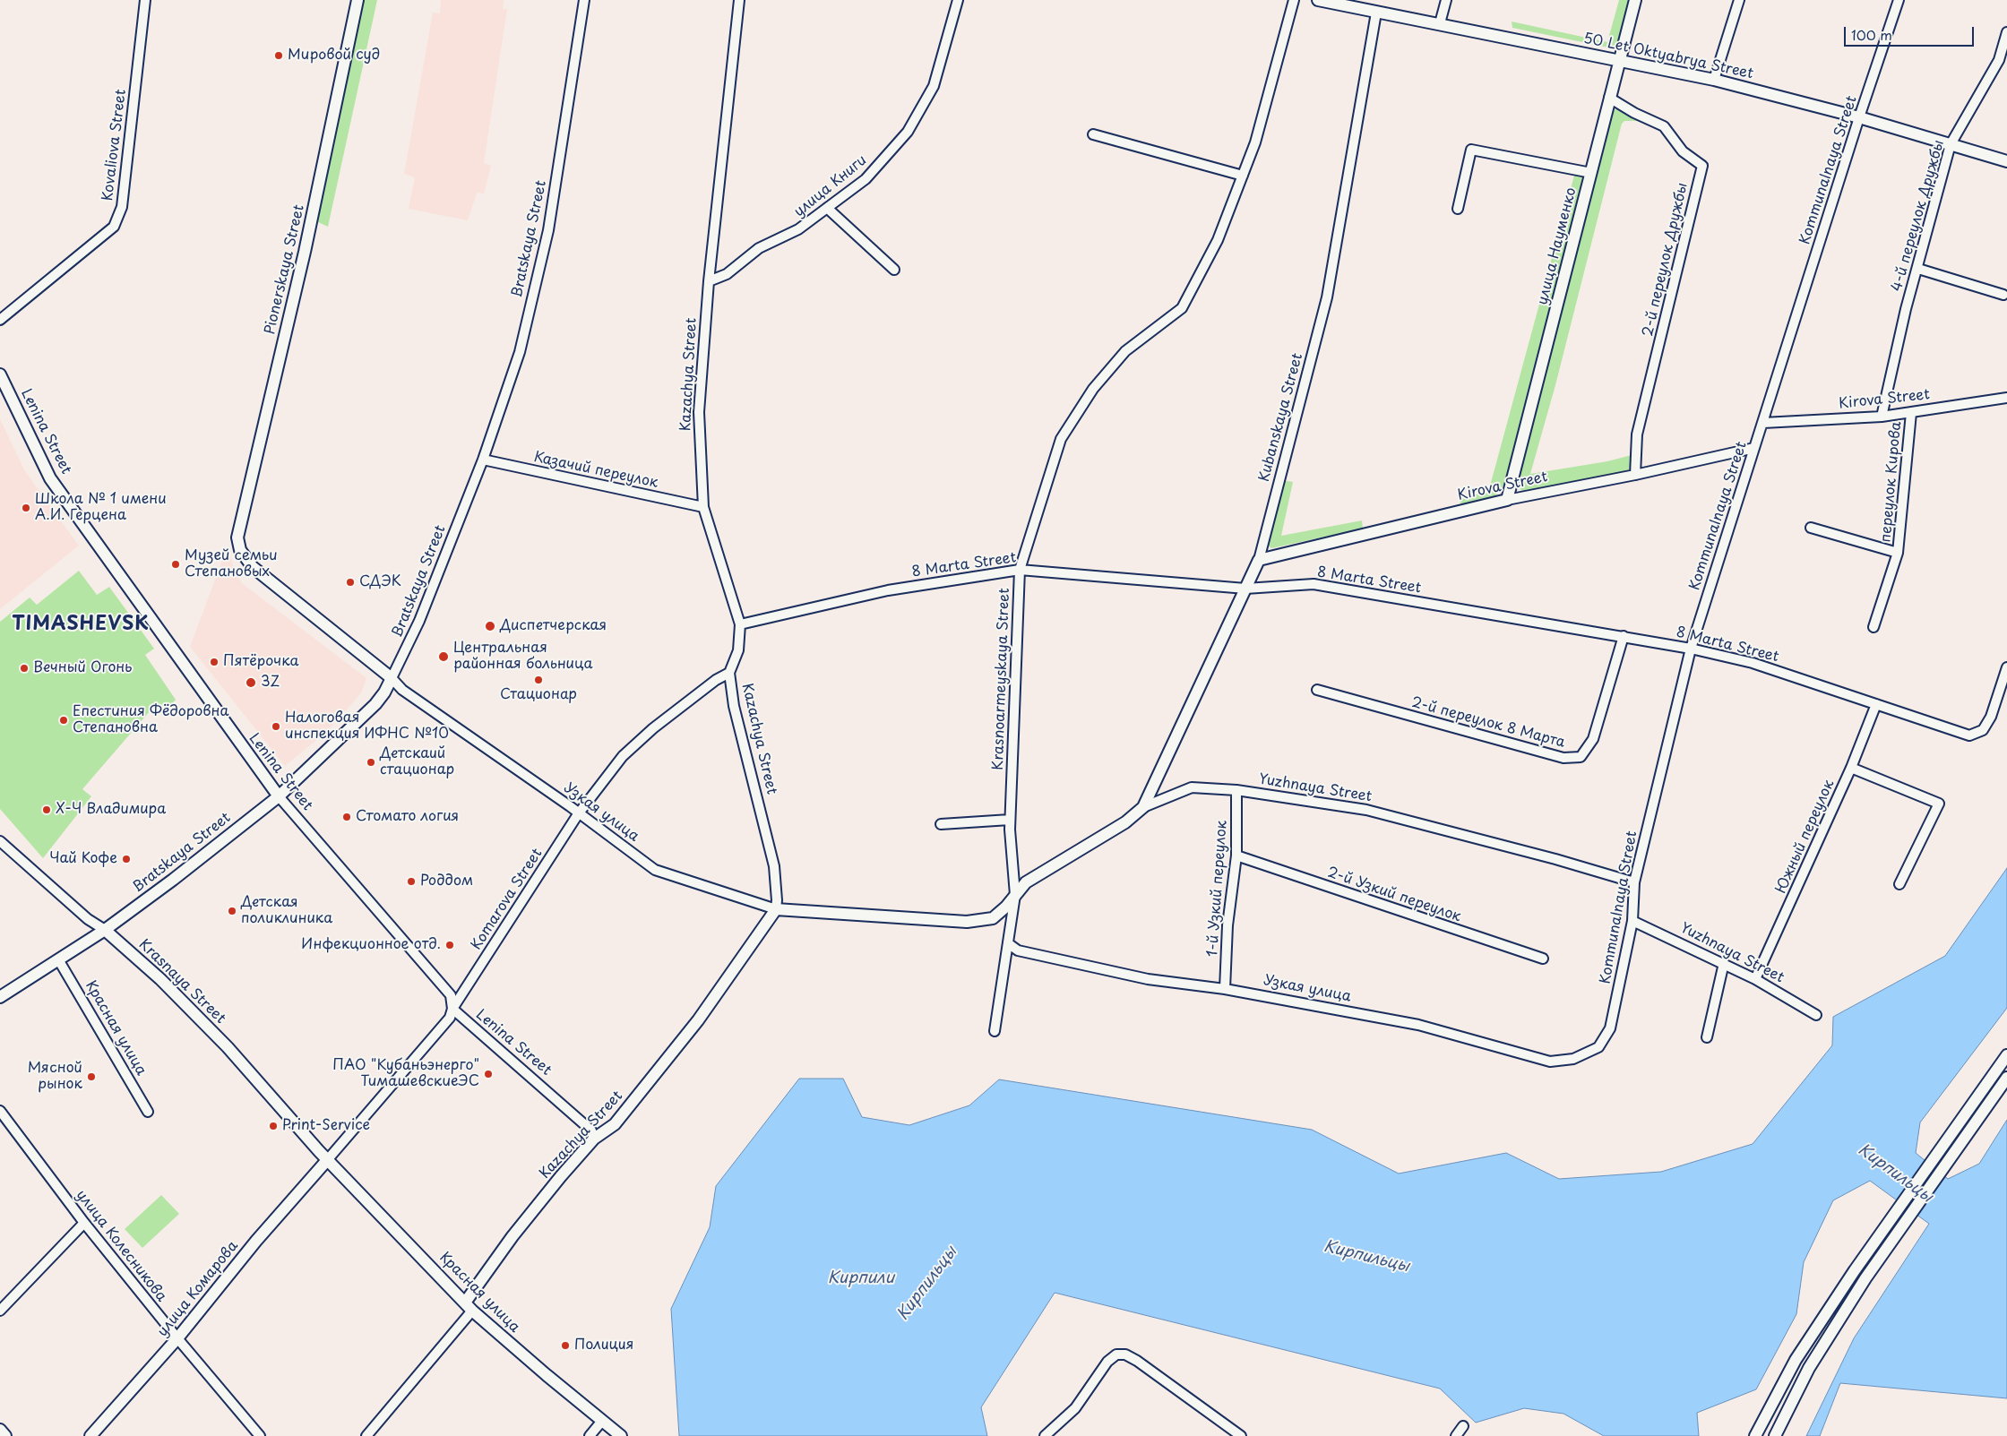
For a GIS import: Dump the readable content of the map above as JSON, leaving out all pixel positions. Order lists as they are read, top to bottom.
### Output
{
  "streets": {
    "main road": [
      "50 Let Oktyabrya Street",
      "Bratskaya Street",
      "улица Науменко",
      "Pionerskaya Street",
      "Kazachya Street",
      "Kirova Street",
      "Kubanskaya Street",
      "Lenina Street",
      "Yuzhnaya Street",
      "Узкая улица",
      "Krasnaya Street",
      "Красная улица",
      "улица Комарова"
    ],
    "street": [
      "Kovaliova Street",
      "Kommunalnaya Street",
      "улица Книги",
      "4-й переулок Дружбы",
      "2-й переулок Дружбы",
      "Казачий переулок",
      "переулок Кирова",
      "8 Marta Street",
      "Krasnoarmeyskaya Street",
      "2-й переулок 8 Марта",
      "Южный переулок",
      "1-й Узкий переулок",
      "2-й Узкий переулок",
      "Komarova Street",
      "улица Колесникова"
    ]
  },
  "crossings": [
    ["50 Let Oktyabrya Street", "Kommunalnaya Street"],
    ["50 Let Oktyabrya Street", "4-й переулок Дружбы"],
    ["50 Let Oktyabrya Street", "улица Науменко"],
    ["50 Let Oktyabrya Street", "Kubanskaya Street"],
    ["Kommunalnaya Street", "Kirova Street"],
    ["Kommunalnaya Street", "8 Marta Street"],
    ["Kommunalnaya Street", "Yuzhnaya Street"],
    ["Kommunalnaya Street", "Узкая улица"],
    ["улица Книги", "Kazachya Street"],
    ["4-й переулок Дружбы", "Kirova Street"],
    ["Bratskaya Street", "Lenina Street"],
    ["Bratskaya Street", "Казачий переулок"],
    ["Bratskaya Street", "Узкая улица"],
    ["Bratskaya Street", "Krasnaya Street"],
    ["Bratskaya Street", "Красная улица"],
    ["улица Науменко", "2-й переулок Дружбы"],
    ["улица Науменко", "Kirova Street"],
    ["2-й переулок Дружбы", "Kirova Street"],
    ["Pionerskaya Street", "Узкая улица"],
    ["Kazachya Street", "Lenina Street"],
    ["Kazachya Street", "Казачий переулок"],
    ["Kazachya Street", "8 Marta Street"],
    ["Kazachya Street", "Узкая улица"],
    ["Kazachya Street", "Komarova Street"],
    ["Kazachya Street", "Красная улица"],
    ["Kirova Street", "Kubanskaya Street"],
    ["Kirova Street", "переулок Кирова"],
    ["Kubanskaya Street", "8 Marta Street"],
    ["Kubanskaya Street", "Yuzhnaya Street"],
    ["Lenina Street", "Komarova Street"],
    ["8 Marta Street", "Krasnoarmeyskaya Street"],
    ["8 Marta Street", "2-й переулок 8 Марта"],
    ["8 Marta Street", "Южный переулок"],
    ["Krasnoarmeyskaya Street", "Yuzhnaya Street"],
    ["Krasnoarmeyskaya Street", "Узкая улица"],
    ["Yuzhnaya Street", "Узкая улица"],
    ["Yuzhnaya Street", "Южный переулок"],
    ["Yuzhnaya Street", "1-й Узкий переулок"],
    ["Узкая улица", "1-й Узкий переулок"],
    ["Узкая улица", "Komarova Street"],
    ["1-й Узкий переулок", "2-й Узкий переулок"],
    ["Komarova Street", "Krasnaya Street"],
    ["Komarova Street", "Красная улица"],
    ["Komarova Street", "улица Комарова"],
    ["Krasnaya Street", "Красная улица"],
    ["Krasnaya Street", "улица Комарова"],
    ["Красная улица", "улица Комарова"],
    ["улица Колесникова", "улица Комарова"]
  ],
  "districts": ["TIMASHEVSK"],
  "water": ["Кирпильцы", "Кирпили"],
  "places": [
    "Мировой суд",
    "Школа № 1 имени А.И. Герцена",
    "Музей семьи Степановых",
    "СДЭК",
    "Диспетчерская",
    "Центральная районная больница",
    "Пятёрочка",
    "Вечный Огонь",
    "Стационар",
    "3Z",
    "Епестиния Фёдоровна Степановна",
    "Налоговая инспекция ИФНС №10",
    "Детскаий стационар",
    "Х-Ч Владимира",
    "Стомато логия",
    "Чай Кофе",
    "Роддом",
    "Детская поликлиника",
    "Инфекционное отд.",
    "ПАО \"Кубаньэнерго\" ТимашевскиеЭС",
    "Мясной рынок",
    "Print-Service",
    "Полиция"
  ],
  "scale_bar": "100 m"
}
